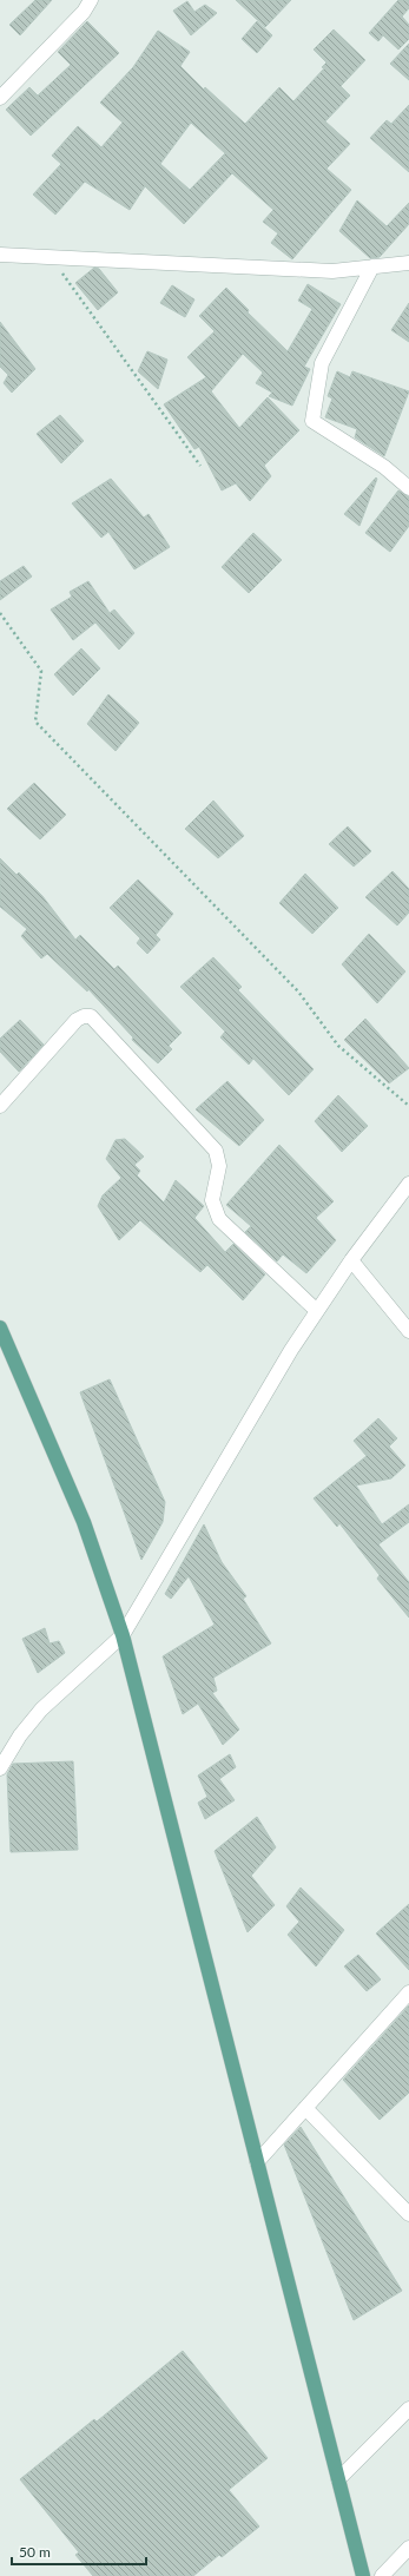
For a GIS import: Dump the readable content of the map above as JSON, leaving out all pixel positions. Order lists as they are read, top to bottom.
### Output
{
  "scale_bar": "50 m"
}
